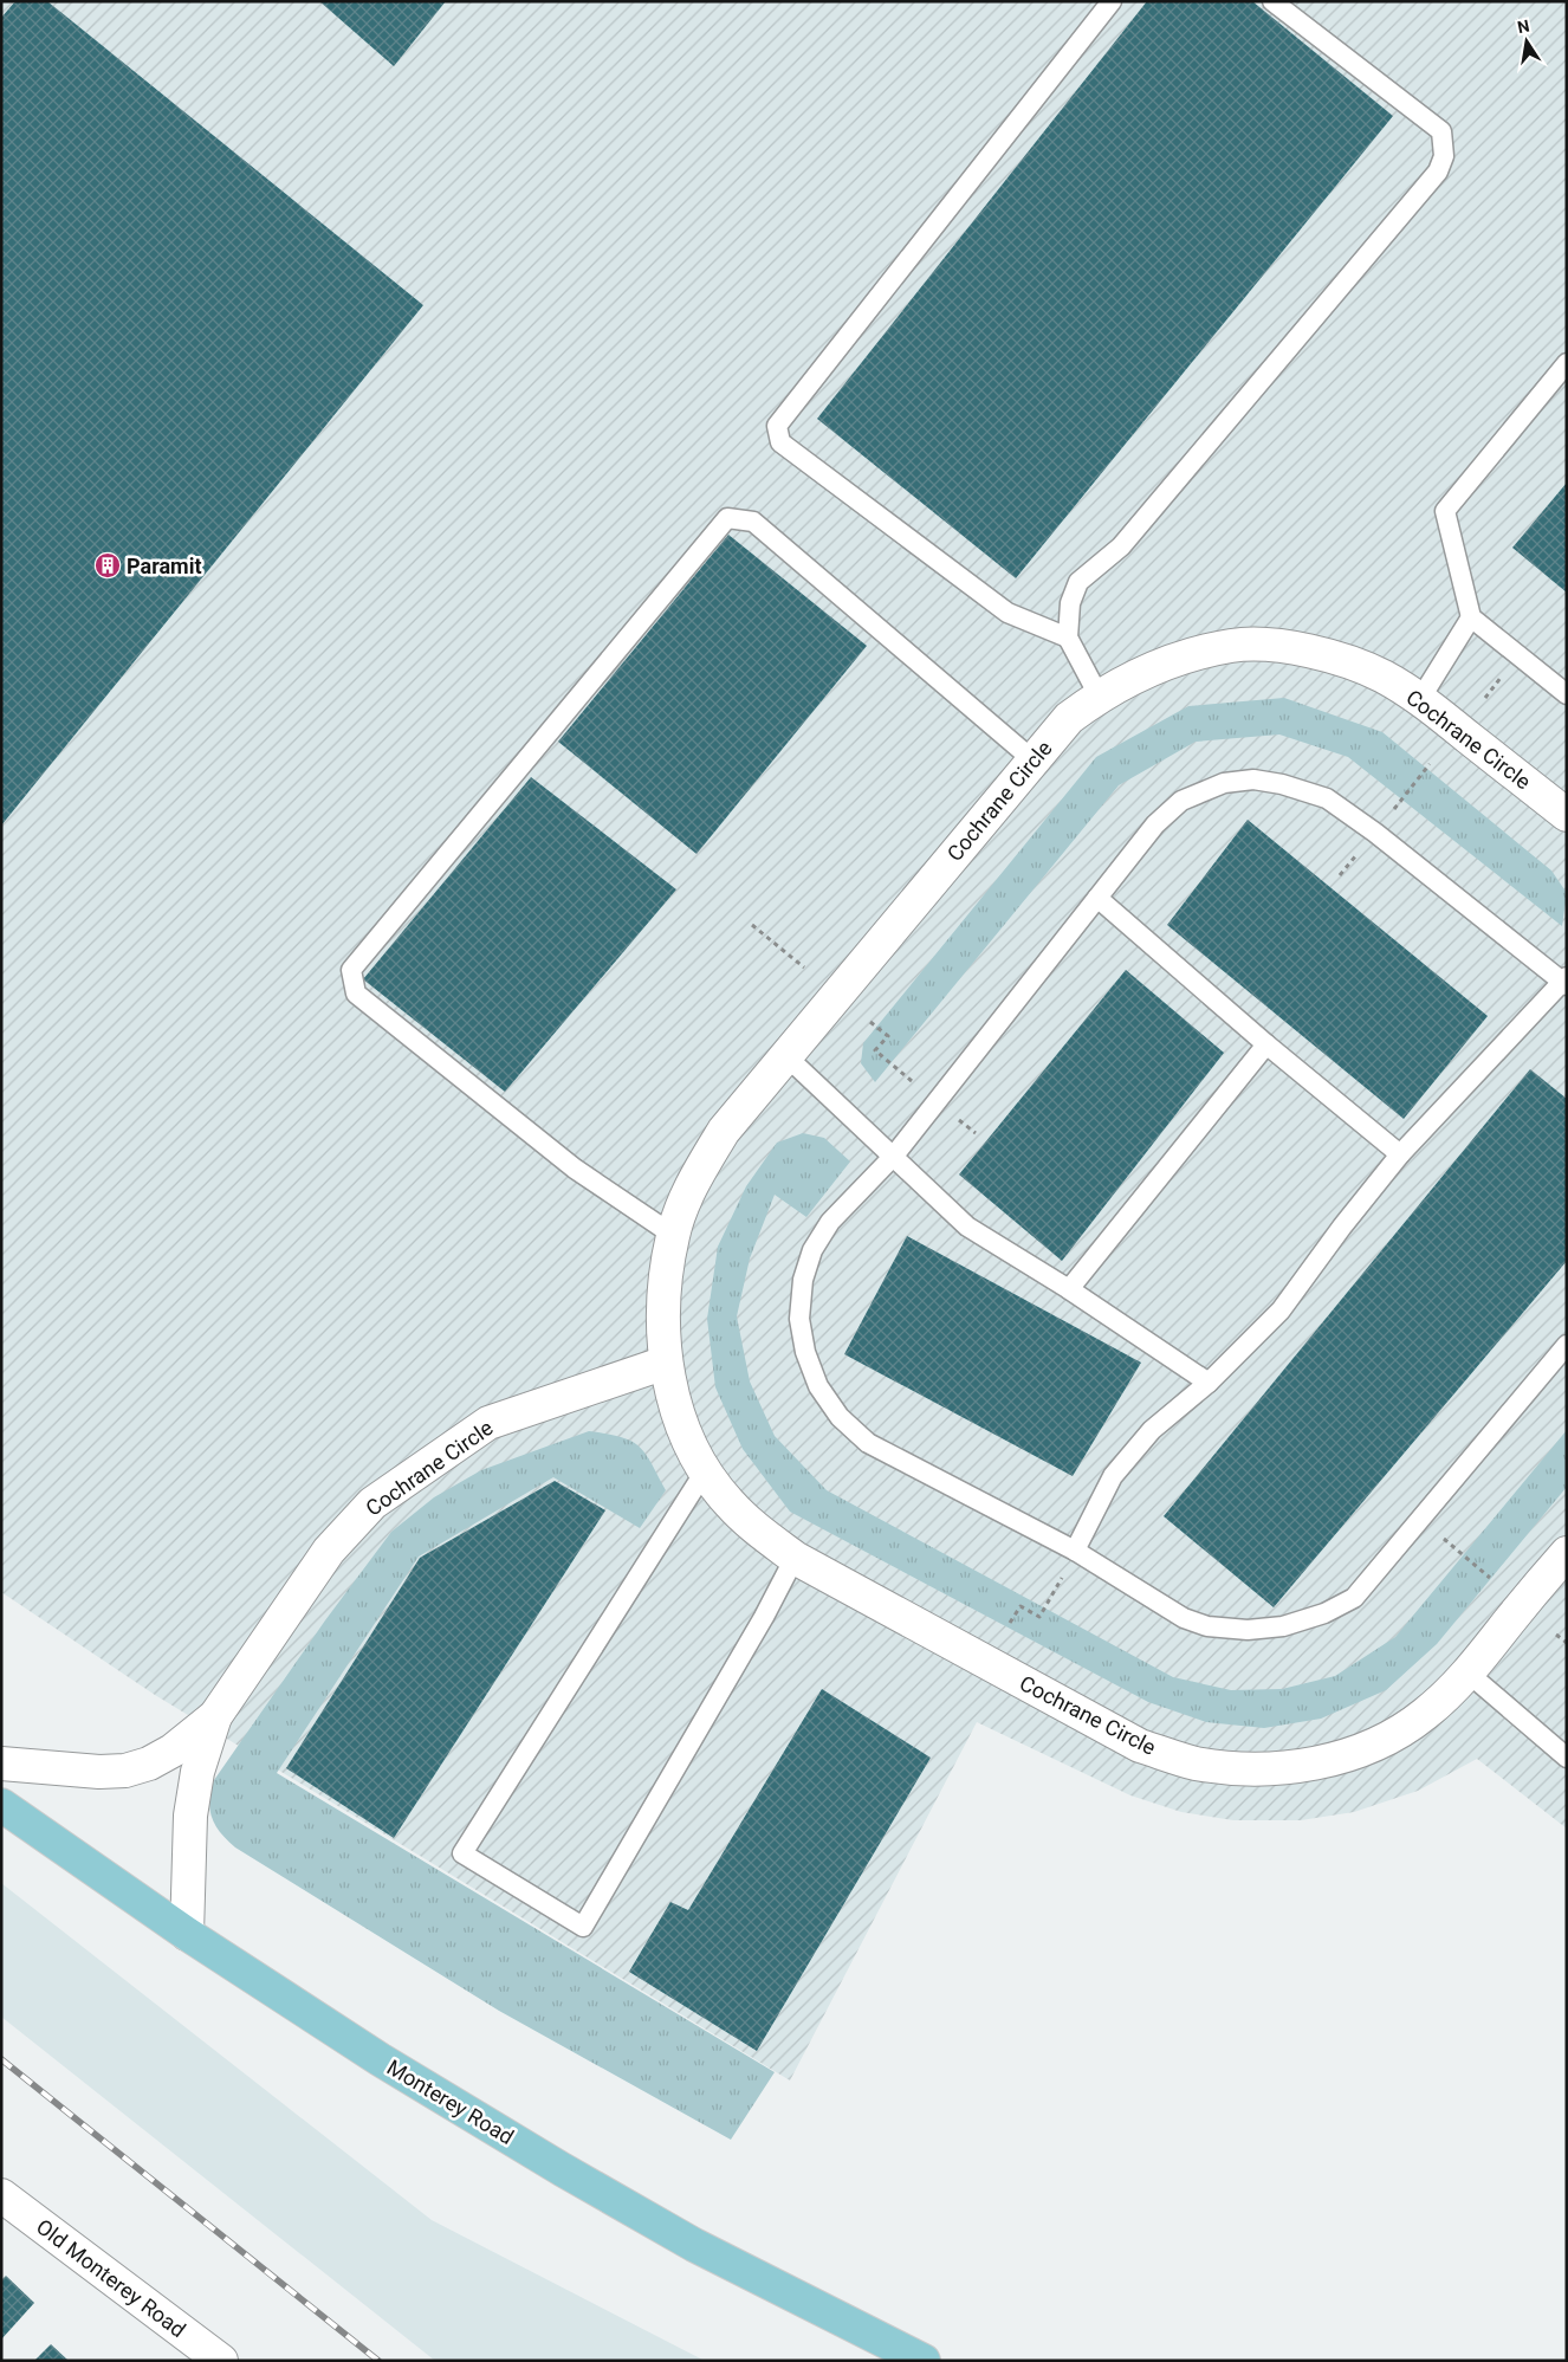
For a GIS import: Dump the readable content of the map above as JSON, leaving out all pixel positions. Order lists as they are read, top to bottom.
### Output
{
  "streets": {
    "main road": ["Monterey Road"],
    "street": ["Cochrane Circle", "Old Monterey Road"]
  },
  "crossings": [
    ["Cochrane Circle", "Monterey Road"]
  ],
  "places": {
    "building": ["Paramit"]
  },
  "north": "top"
}
